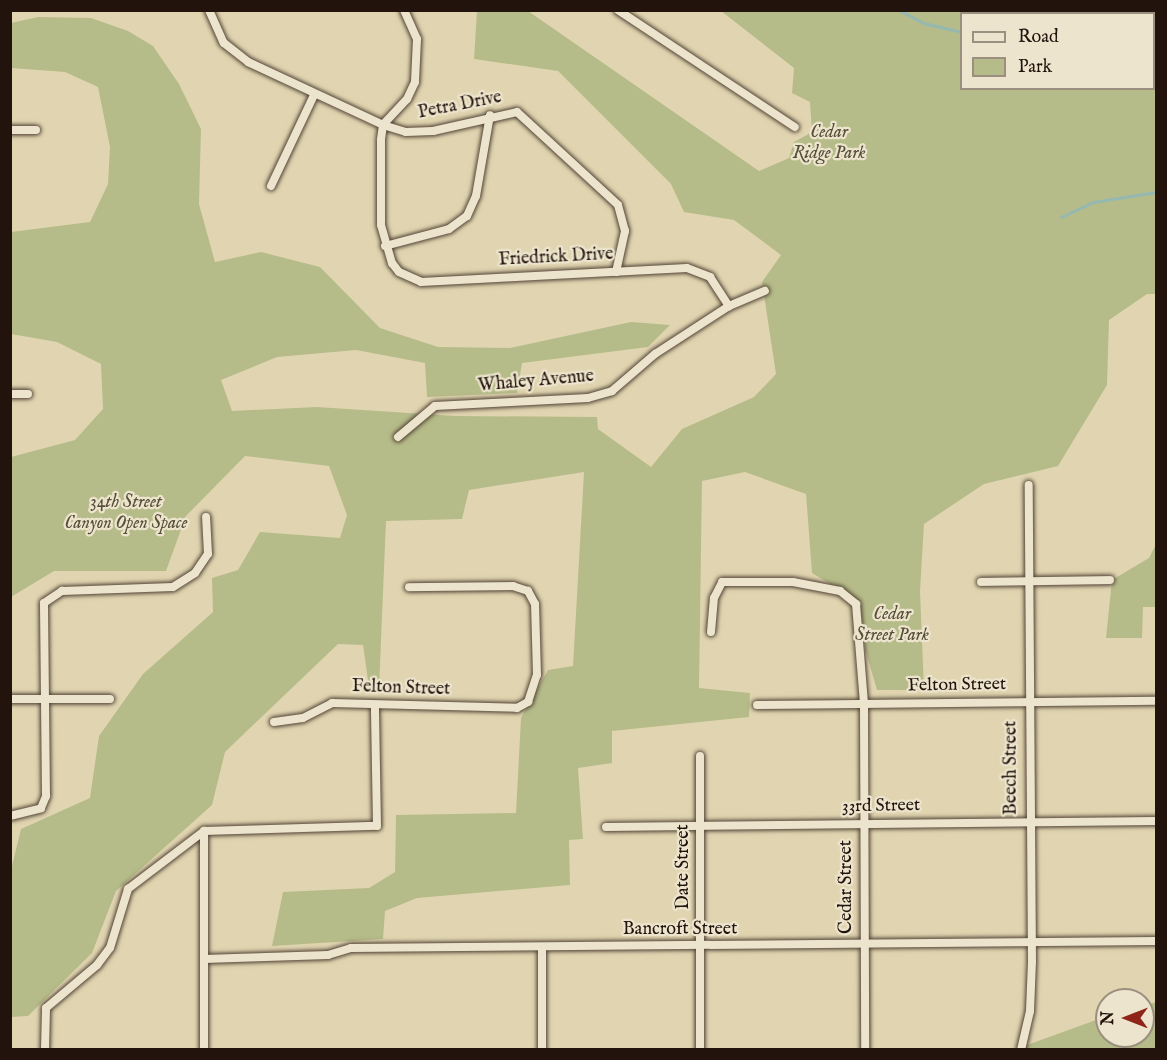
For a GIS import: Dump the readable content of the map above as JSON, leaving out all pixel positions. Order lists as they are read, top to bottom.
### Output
{
  "streets": {
    "street": [
      "Petra Drive",
      "Friedrick Drive",
      "Whaley Avenue",
      "Felton Street",
      "Beech Street",
      "33rd Street",
      "Date Street",
      "Cedar Street",
      "Bancroft Street"
    ]
  },
  "crossings": [
    ["Petra Drive", "Friedrick Drive"],
    ["Friedrick Drive", "Whaley Avenue"],
    ["Felton Street", "Beech Street"],
    ["Felton Street", "Cedar Street"],
    ["Beech Street", "33rd Street"],
    ["Beech Street", "Bancroft Street"],
    ["33rd Street", "Date Street"],
    ["33rd Street", "Cedar Street"],
    ["Date Street", "Bancroft Street"],
    ["Cedar Street", "Bancroft Street"]
  ],
  "parks": ["Cedar Ridge Park", "34th Street Canyon Open Space", "Cedar Street Park"],
  "legend": ["Road", "Park"],
  "north": "left"
}
